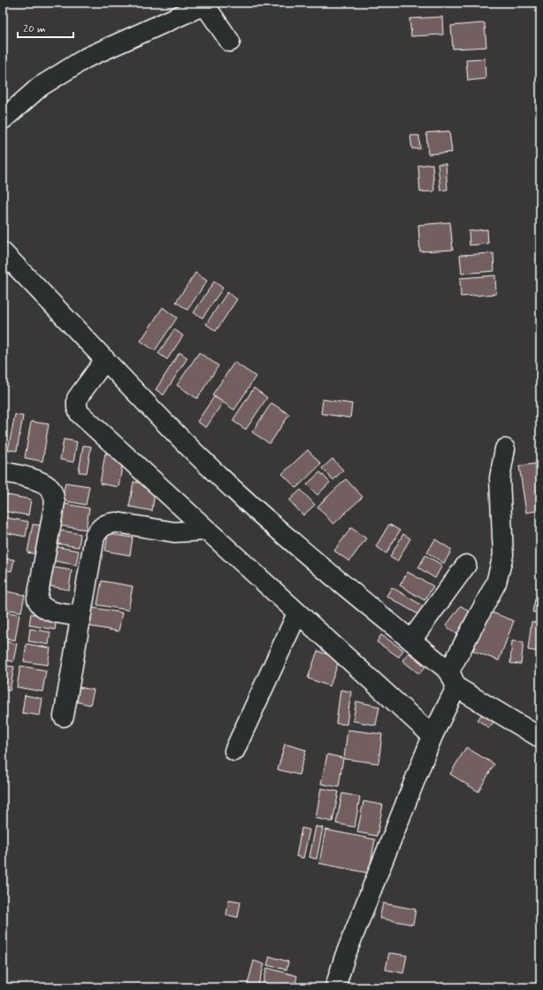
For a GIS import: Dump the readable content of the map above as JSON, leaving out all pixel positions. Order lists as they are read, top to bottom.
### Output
{
  "scale_bar": "20 m"
}
